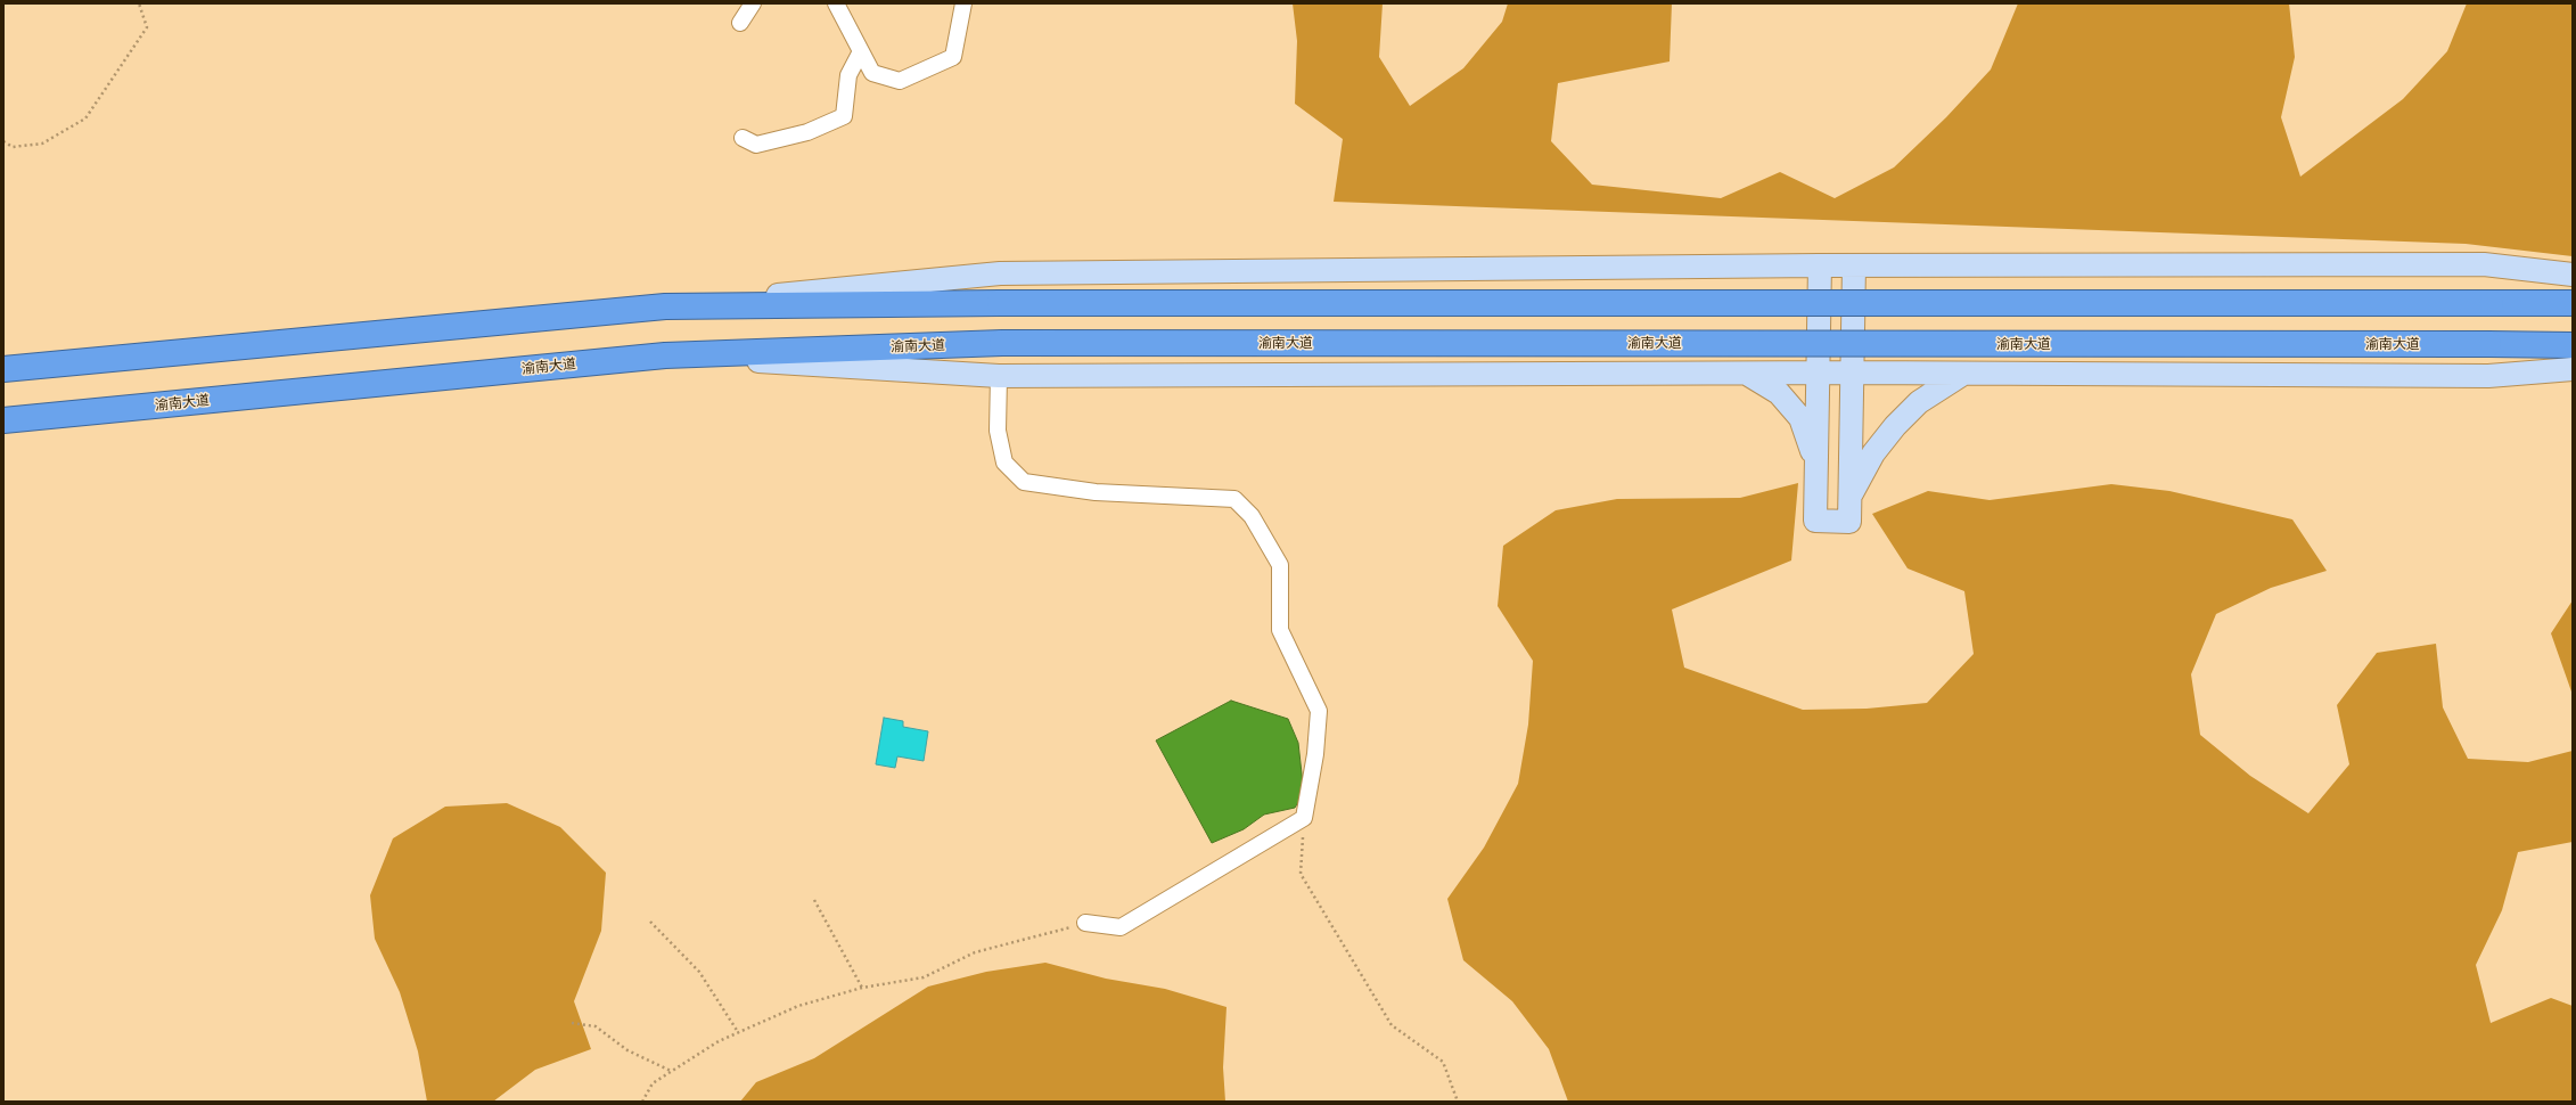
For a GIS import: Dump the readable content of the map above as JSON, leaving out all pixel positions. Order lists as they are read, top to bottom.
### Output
{
  "streets": {
    "highway": ["渝南大道"]
  }
}
